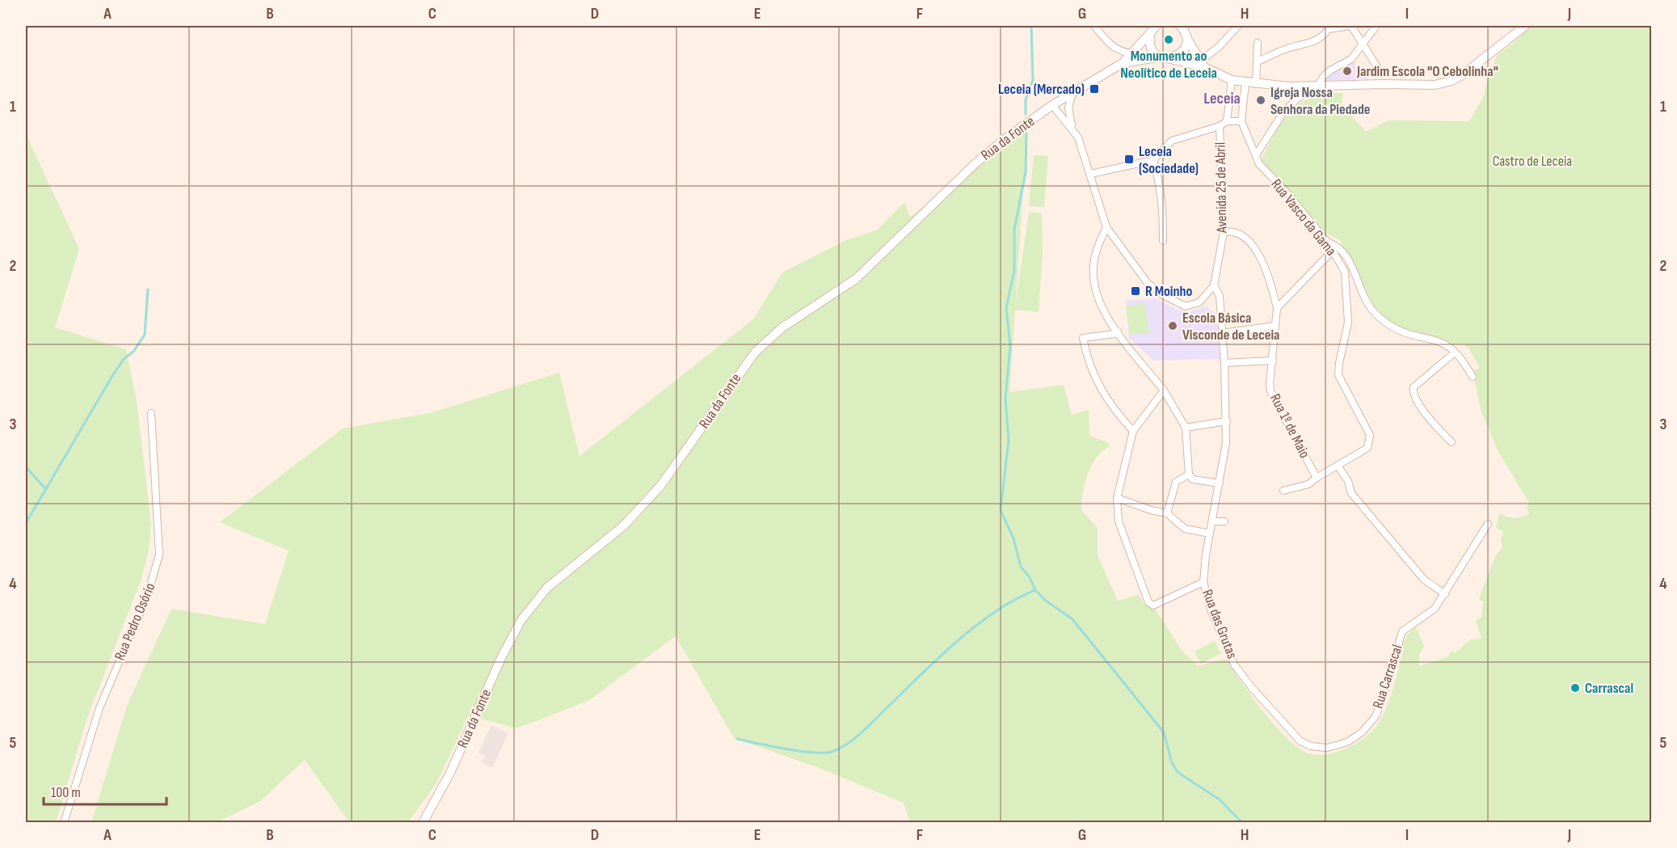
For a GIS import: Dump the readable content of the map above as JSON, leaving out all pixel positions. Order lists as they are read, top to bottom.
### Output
{
  "streets": {
    "main road": ["Rua da Fonte"],
    "street": [
      "Avenida 25 de Abril",
      "Rua Vasco da Gama",
      "Rua 1º de Maio",
      "Rua Pedro Osório",
      "Rua das Grutas",
      "Rua Carrascal"
    ]
  },
  "crossings": [
    ["Avenida 25 de Abril", "Rua 1º de Maio"],
    ["Avenida 25 de Abril", "Rua das Grutas"],
    ["Rua Vasco da Gama", "Rua 1º de Maio"],
    ["Rua das Grutas", "Rua Carrascal"]
  ],
  "districts": ["Leceia"],
  "parks": ["Castro de Leceia"],
  "places": {
    "other": [
      "Monumento ao Neolítico de Leceia",
      "Jardim Escola \"O Cebolinha\"",
      "Igreja Nossa Senhora da Piedade",
      "Escola Básica Visconde de Leceia",
      "Carrascal"
    ],
    "transit": ["Leceia (Mercado)", "Leceia (Sociedade)", "R Moinho"]
  },
  "scale_bar": "100 m",
  "grid": {
    "columns": [
      "A",
      "B",
      "C",
      "D",
      "E",
      "F",
      "G",
      "H",
      "I",
      "J"
    ],
    "rows": [
      "1",
      "2",
      "3",
      "4",
      "5"
    ]
  }
}
